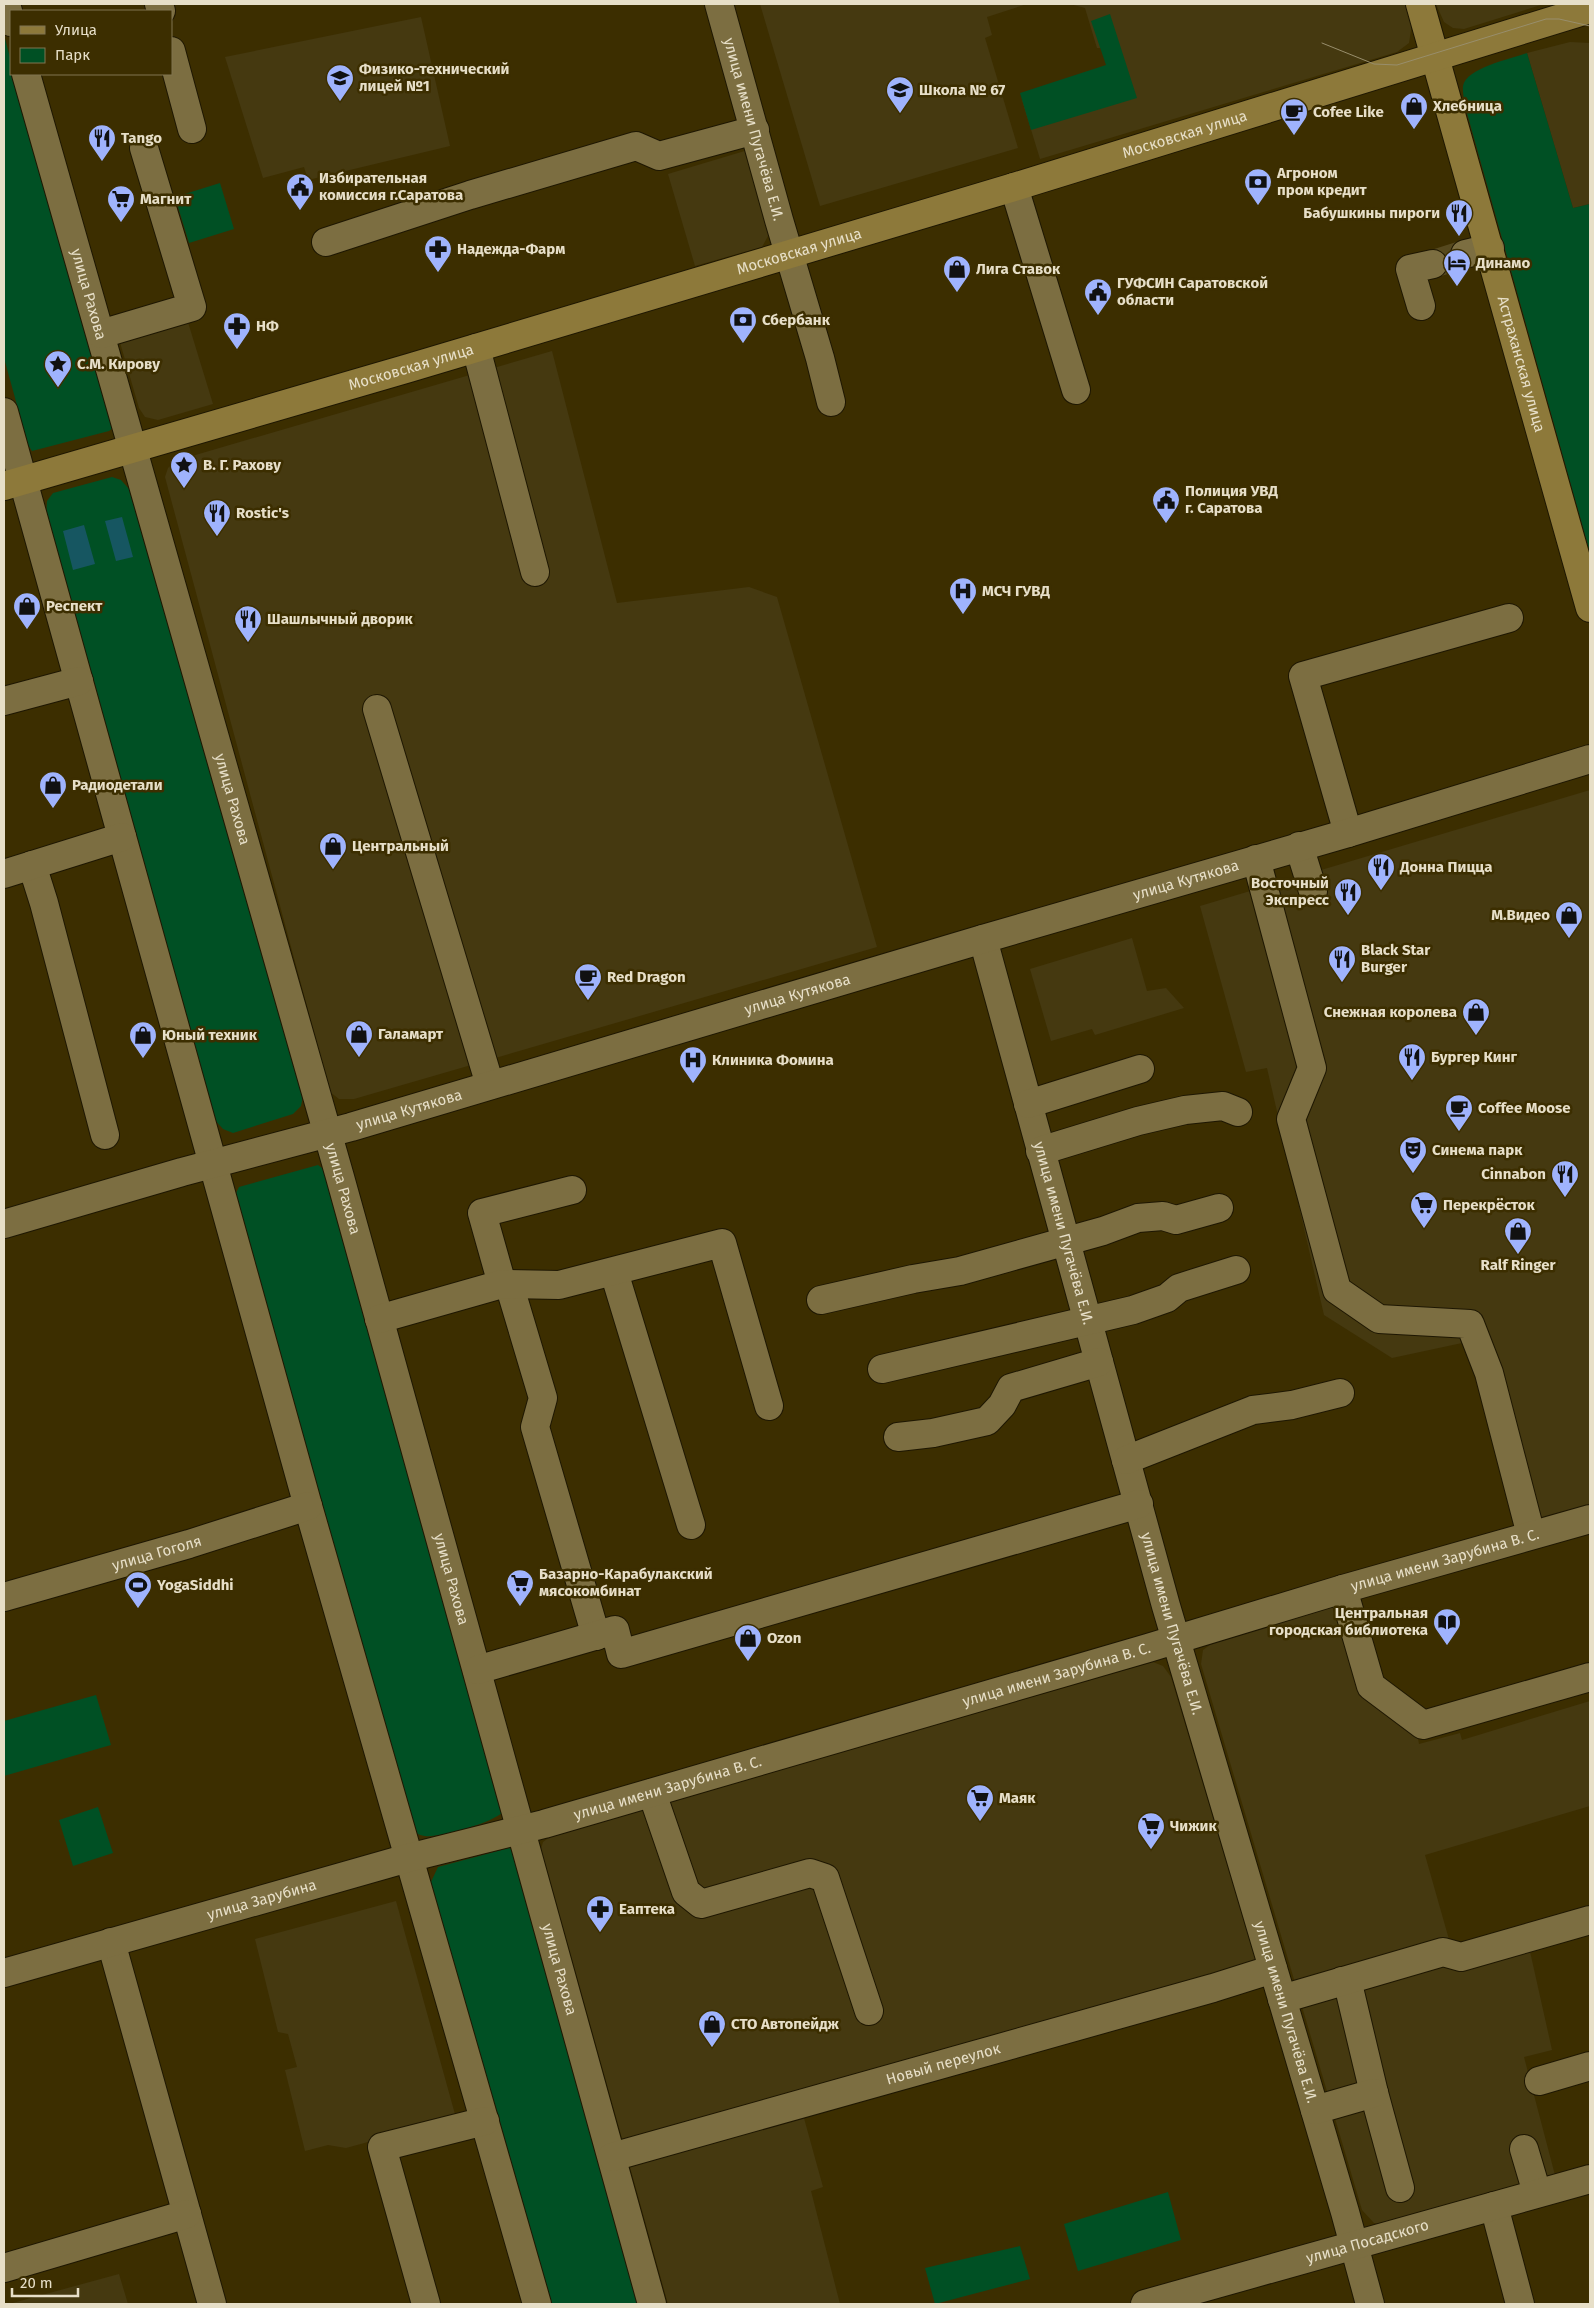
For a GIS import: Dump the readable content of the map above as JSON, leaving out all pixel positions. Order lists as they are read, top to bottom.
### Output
{
  "streets": {
    "main road": ["Московская улица", "Астраханская улица"],
    "street": [
      "улица имени Пугачёва Е.И.",
      "улица Рахова",
      "улица Кутякова",
      "улица Гоголя",
      "улица имени Зарубина В. С.",
      "улица Зарубина",
      "Новый переулок",
      "улица Посадского"
    ]
  },
  "crossings": [
    ["улица имени Пугачёва Е.И.", "Московская улица"],
    ["улица имени Пугачёва Е.И.", "улица Кутякова"],
    ["улица имени Пугачёва Е.И.", "улица имени Зарубина В. С."],
    ["улица имени Пугачёва Е.И.", "Новый переулок"],
    ["улица имени Пугачёва Е.И.", "улица Посадского"],
    ["Московская улица", "улица Рахова"],
    ["Московская улица", "Астраханская улица"],
    ["улица Рахова", "улица Кутякова"],
    ["улица Рахова", "улица имени Зарубина В. С."],
    ["улица Рахова", "улица Зарубина"],
    ["улица Рахова", "Новый переулок"],
    ["улица имени Зарубина В. С.", "улица Зарубина"]
  ],
  "places": {
    "school or university": ["Физико-технический лицей №1", "Школа № 67"],
    "shop": [
      "Хлебница",
      "Лига Ставок",
      "Респект",
      "Радиодетали",
      "Центральный",
      "М.Видео",
      "Снежная королева",
      "Галамарт",
      "Юный техник",
      "Ralf Ringer",
      "Ozon",
      "СТО Автопейдж"
    ],
    "cafe": ["Cofee Like", "Red Dragon", "Coffee Moose"],
    "restaurant": [
      "Tango",
      "Бабушкины пироги",
      "Rostic's",
      "Шашлычный дворик",
      "Донна Пицца",
      "Восточный Экспресс",
      "Black Star Burger",
      "Бургер Кинг",
      "Cinnabon"
    ],
    "bank": ["Агроном пром кредит", "Сбербанк"],
    "public building": ["Избирательная комиссия г.Саратова", "ГУФСИН Саратовской области", "Полиция УВД г. Саратова"],
    "supermarket": [
      "Магнит",
      "Перекрёсток",
      "Базарно-Карабулакский мясокомбинат",
      "Маяк",
      "Чижик"
    ],
    "pharmacy": ["Надежда-Фарм", "НФ", "Еаптека"],
    "hotel": ["Динамо"],
    "place": ["С.М. Кирову", "В. Г. Рахову"],
    "hospital": ["МСЧ ГУВД", "Клиника Фомина"],
    "theatre": ["Синема парк"],
    "sports": ["YogaSiddhi"],
    "library": ["Центральная городская библиотека"]
  },
  "legend": ["Улица", "Парк"],
  "scale_bar": "20 m"
}
